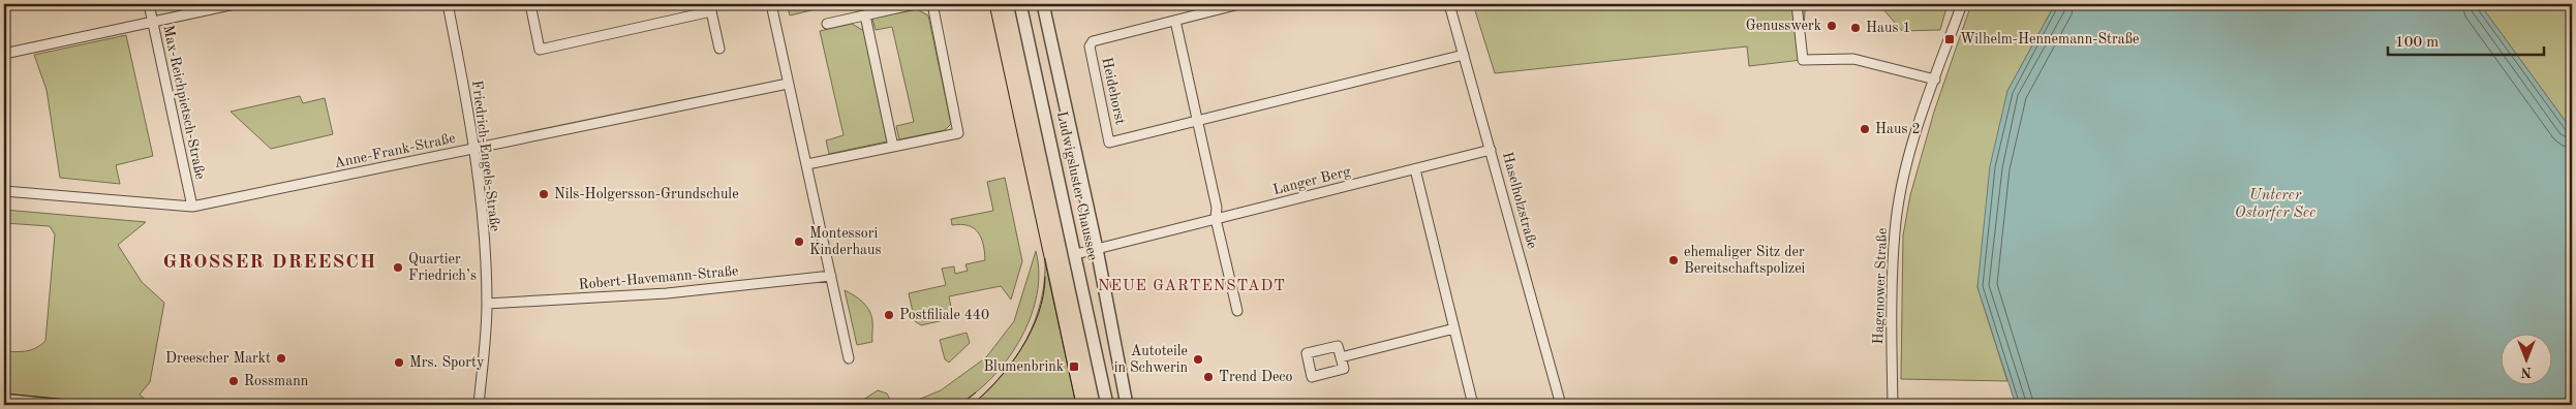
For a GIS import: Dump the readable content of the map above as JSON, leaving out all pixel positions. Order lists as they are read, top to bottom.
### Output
{
  "streets": {
    "street": [
      "Heidehorst",
      "Max-Reichpietsch-Straße",
      "Anne-Frank-Straße",
      "Friedrich-Engels-Straße",
      "Langer Berg",
      "Ludwigsluster Chaussee",
      "Haselholzstraße",
      "Robert-Havemann-Straße",
      "Hagenower Straße"
    ]
  },
  "crossings": [
    ["Heidehorst", "Haselholzstraße"],
    ["Max-Reichpietsch-Straße", "Anne-Frank-Straße"],
    ["Anne-Frank-Straße", "Friedrich-Engels-Straße"],
    ["Friedrich-Engels-Straße", "Robert-Havemann-Straße"],
    ["Langer Berg", "Ludwigsluster Chaussee"],
    ["Langer Berg", "Haselholzstraße"]
  ],
  "districts": ["GROSSER DREESCH", "NEUE GARTENSTADT"],
  "water": ["Unterer Ostorfer See"],
  "places": {
    "other": [
      "Genusswerk",
      "Haus 1",
      "Haus 2",
      "Nils-Holgersson-Grundschule",
      "Montessori Kinderhaus",
      "ehemaliger Sitz der Bereitschaftspolizei",
      "Quartier Friedrich’s",
      "Postfiliale 440",
      "Dreescher Markt",
      "Autoteile in Schwerin",
      "Mrs. Sporty",
      "Trend Deco",
      "Rossmann"
    ],
    "transit": ["Wilhelm-Hennemann-Straße", "Blumenbrink"]
  },
  "scale_bar": "100 m",
  "north": "bottom"
}
